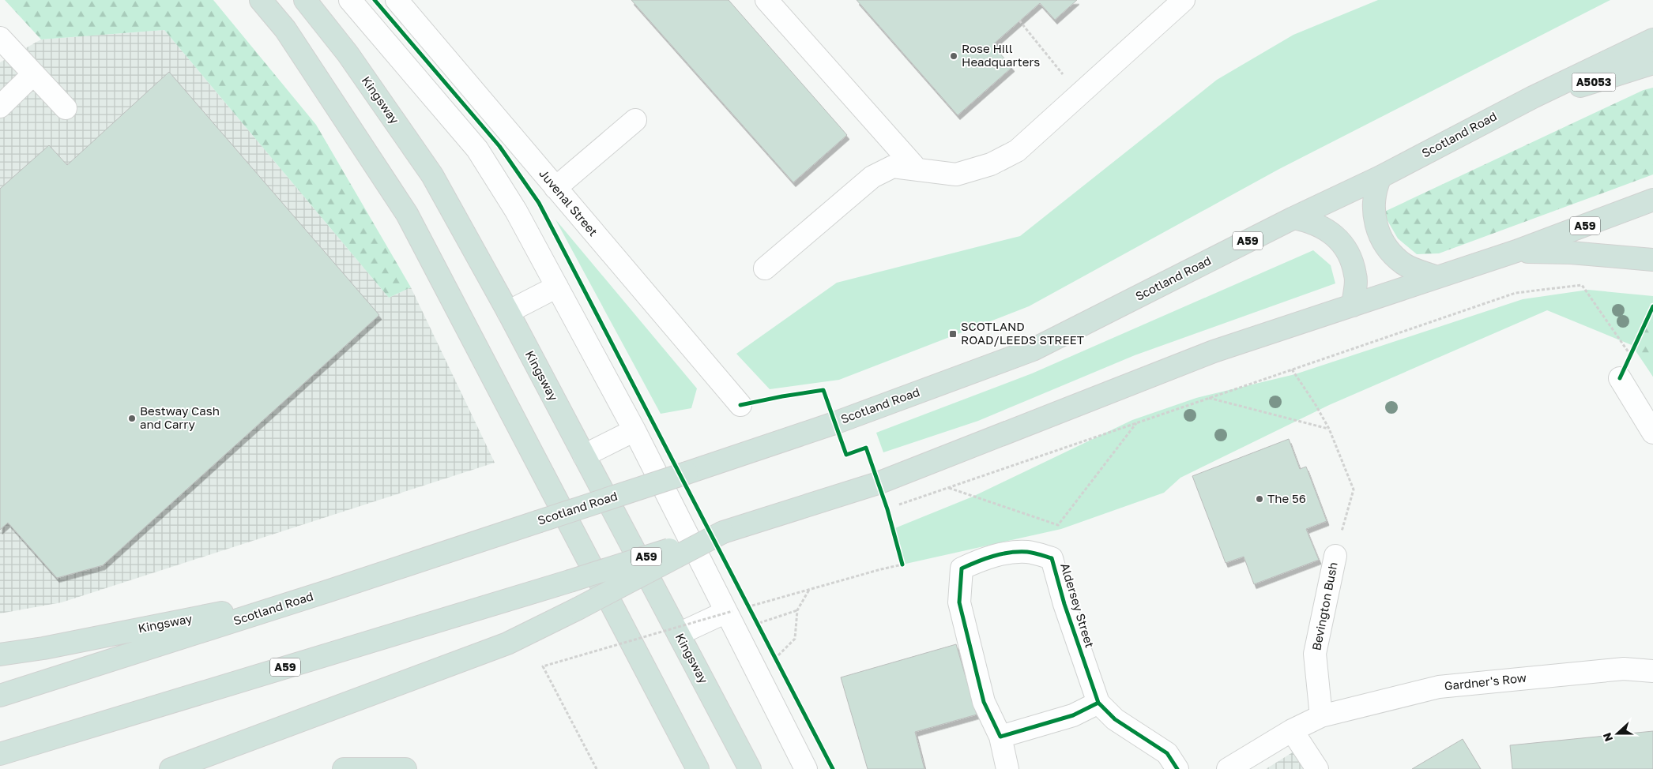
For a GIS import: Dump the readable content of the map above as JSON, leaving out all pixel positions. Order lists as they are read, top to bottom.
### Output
{
  "streets": {
    "highway": [
      "A5053",
      "Kingsway",
      "Scotland Road",
      "A59"
    ],
    "street": [
      "Juvenal Street",
      "Aldersey Street",
      "Bevington Bush",
      "Gardner's Row"
    ]
  },
  "crossings": [
    ["A5053", "Scotland Road"],
    ["Kingsway", "Scotland Road"],
    ["Bevington Bush", "Gardner's Row"]
  ],
  "places": {
    "other": ["Rose Hill Headquarters", "Bestway Cash and Carry", "The 56"],
    "transit": ["SCOTLAND ROAD/LEEDS STREET"]
  },
  "north": "left"
}
